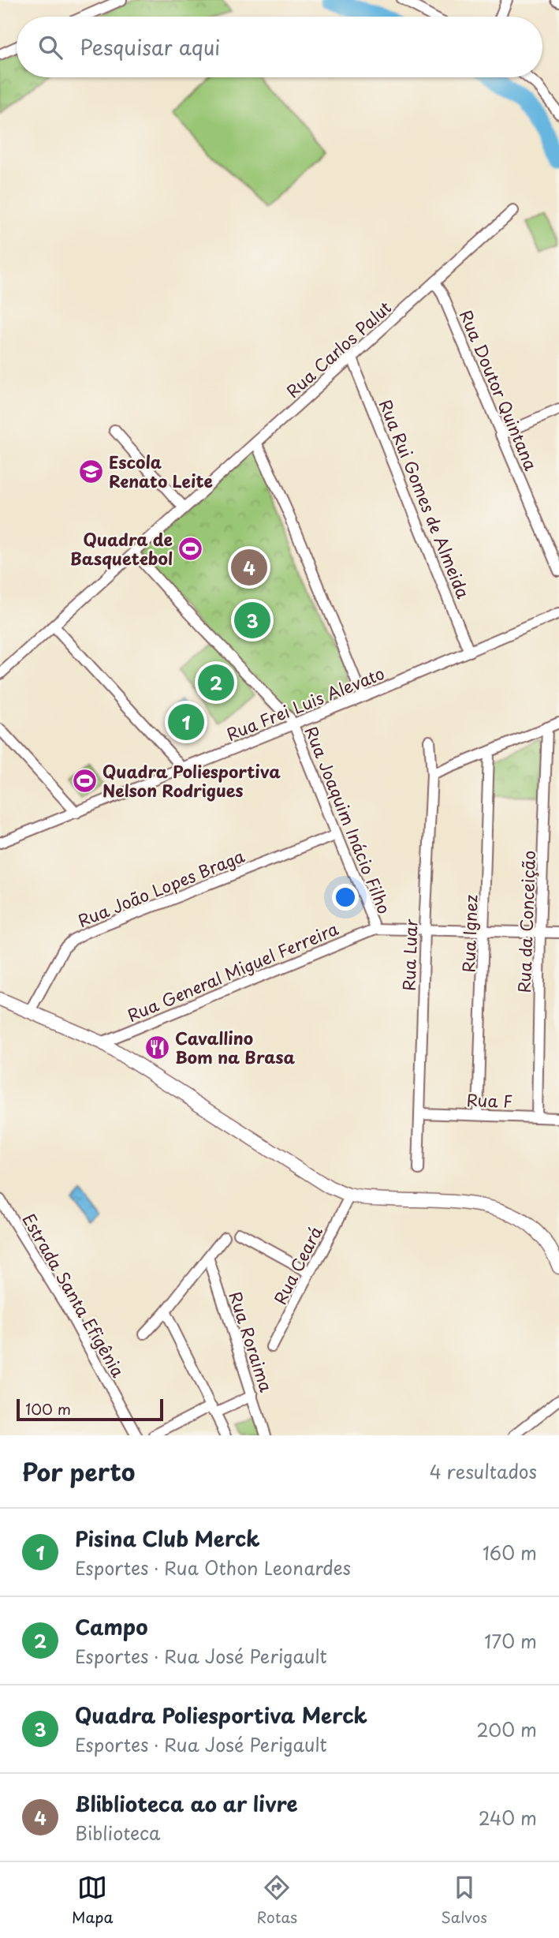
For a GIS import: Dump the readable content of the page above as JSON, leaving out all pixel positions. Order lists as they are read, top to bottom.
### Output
{
  "streets": {
    "street": [
      "Rua Carlos Palut",
      "Rua Doutor Quintana",
      "Rua Rui Gomes de Almeida",
      "Rua Frei Luis Alevato",
      "Rua Joaquim Inácio Filho",
      "Rua João Lopes Braga",
      "Rua da Conceição",
      "Rua Ignez",
      "Rua Luar",
      "Rua General Miguel Ferreira",
      "Rua F",
      "Rua Ceará",
      "Estrada Santa Efigênia",
      "Rua Roraima"
    ]
  },
  "crossings": [
    ["Rua Carlos Palut", "Rua Doutor Quintana"],
    ["Rua Carlos Palut", "Rua Rui Gomes de Almeida"],
    ["Rua Rui Gomes de Almeida", "Rua Frei Luis Alevato"],
    ["Rua Frei Luis Alevato", "Rua Joaquim Inácio Filho"],
    ["Rua Joaquim Inácio Filho", "Rua João Lopes Braga"],
    ["Rua Joaquim Inácio Filho", "Rua General Miguel Ferreira"],
    ["Rua da Conceição", "Rua F"],
    ["Rua Ignez", "Rua F"],
    ["Rua Luar", "Rua F"]
  ],
  "places": {
    "school or university": ["Escola Renato Leite"],
    "sports": ["Quadra de Basquetebol", "Quadra Poliesportiva Nelson Rodrigues"],
    "restaurant": ["Cavallino Bom na Brasa"]
  },
  "scale_bar": "100 m",
  "page": {
    "search": "Pesquisar aqui",
    "pins": [
      "4",
      "3",
      "2",
      "1"
    ],
    "scale": "100 m",
    "heading": ["Por perto", "4 resultados"],
    "list": [
      {
        "mark": "1",
        "name": "Pisina Club Merck",
        "note": "Esportes · Rua Othon Leonardes",
        "value": "160 m"
      },
      {
        "mark": "2",
        "name": "Campo",
        "note": "Esportes · Rua José Perigault",
        "value": "170 m"
      },
      {
        "mark": "3",
        "name": "Quadra Poliesportiva Merck",
        "note": "Esportes · Rua José Perigault",
        "value": "200 m"
      },
      {
        "mark": "4",
        "name": "Bliblioteca ao ar livre",
        "note": "Biblioteca",
        "value": "240 m"
      }
    ],
    "nav": ["Mapa", "Rotas", "Salvos"]
  }
}
